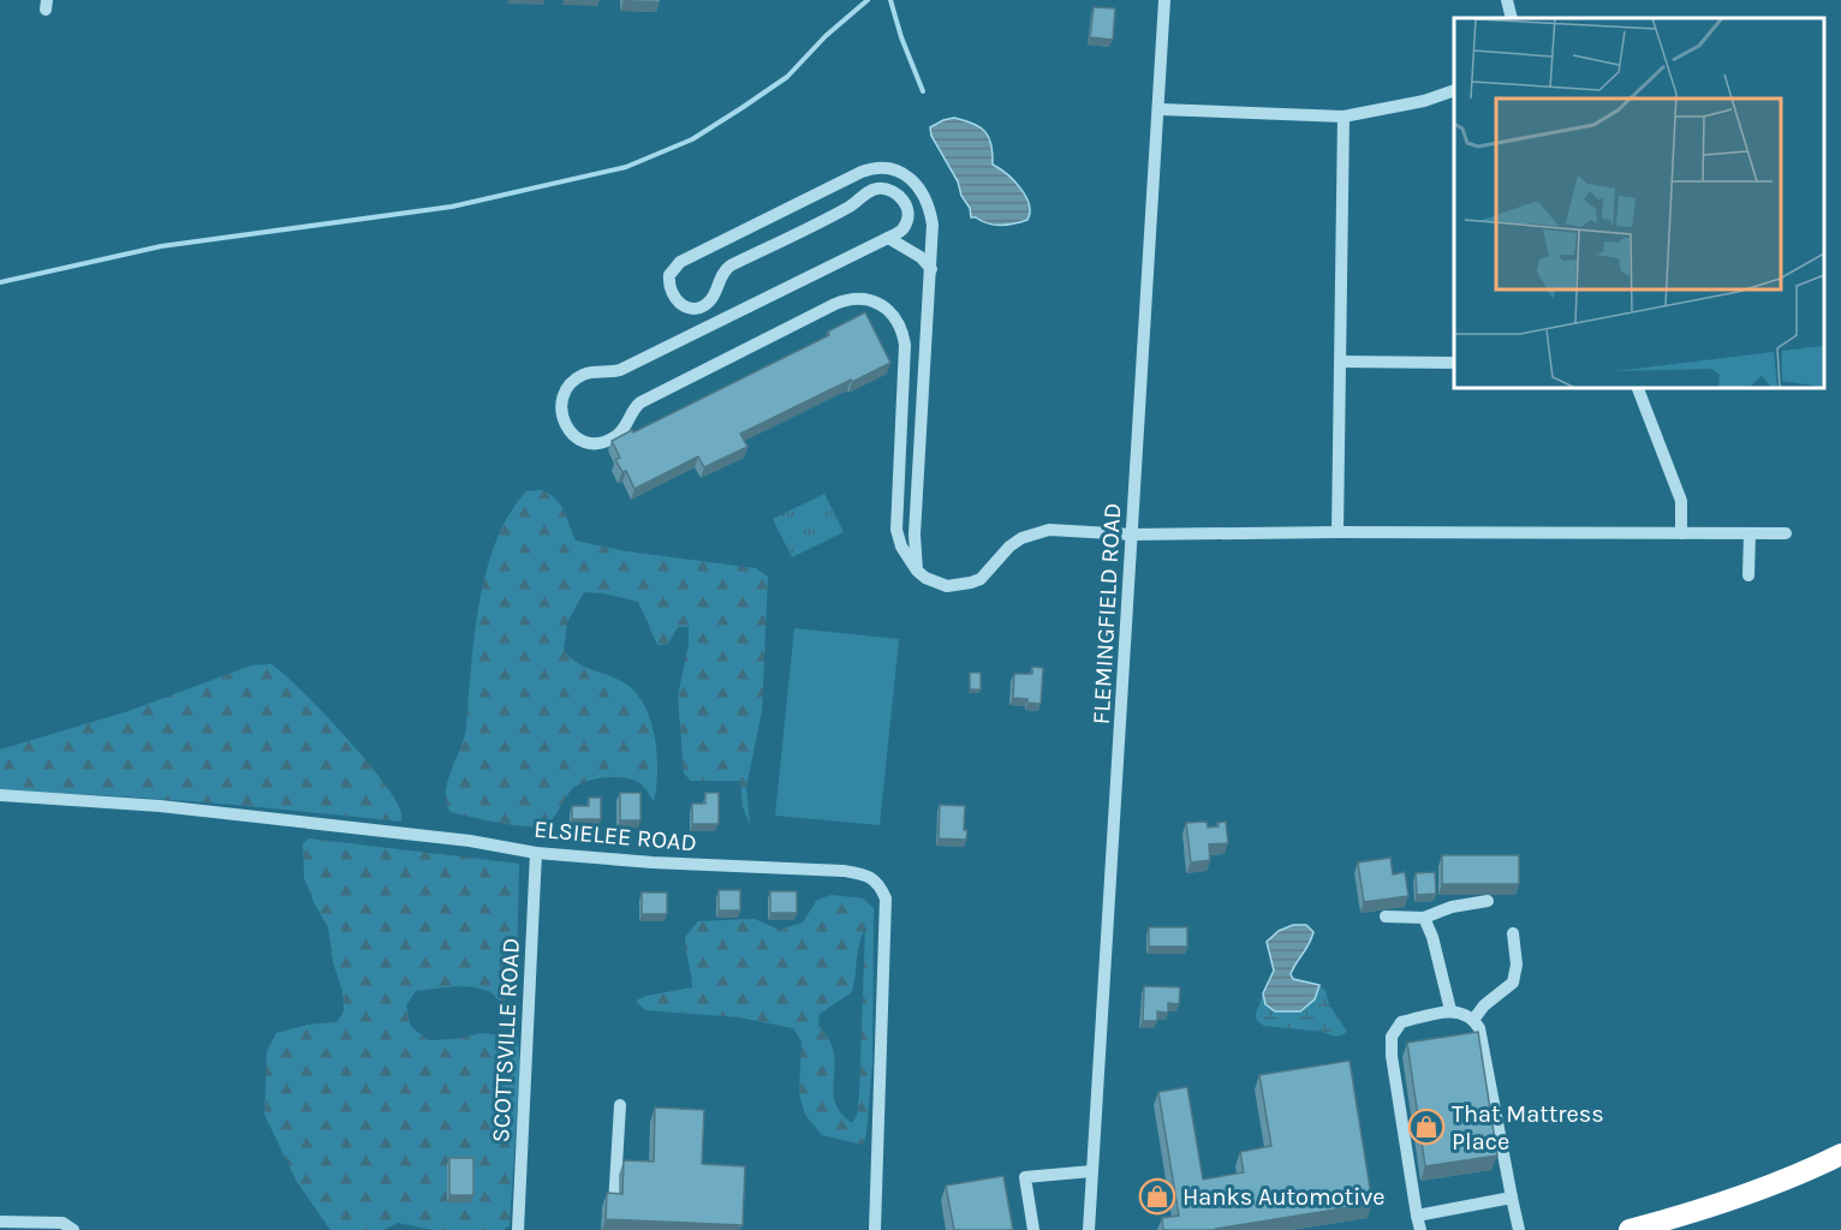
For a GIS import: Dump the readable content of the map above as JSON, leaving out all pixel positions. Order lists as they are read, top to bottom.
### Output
{
  "streets": {
    "street": ["FLEMINGFIELD ROAD", "ELSIELEE ROAD", "SCOTTSVILLE ROAD"]
  },
  "crossings": [
    ["ELSIELEE ROAD", "SCOTTSVILLE ROAD"]
  ],
  "places": {
    "shop": ["That Mattress Place", "Hanks Automotive"]
  }
}
